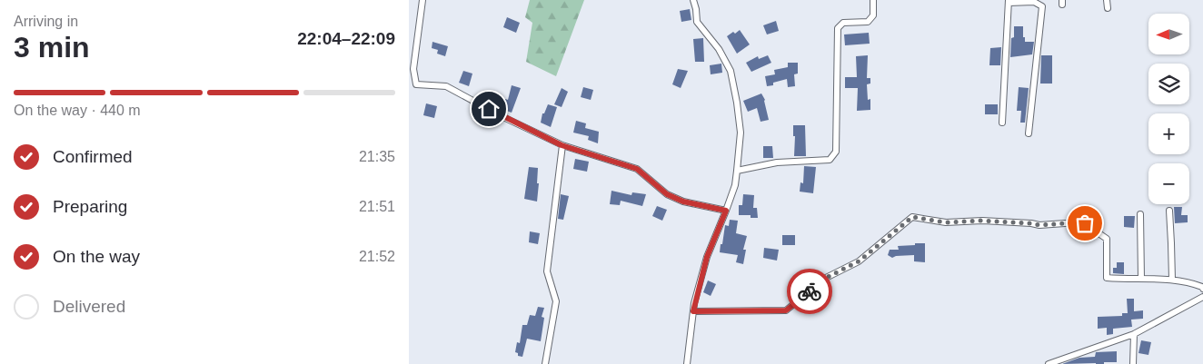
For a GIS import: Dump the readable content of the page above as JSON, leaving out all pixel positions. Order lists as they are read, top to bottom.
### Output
{
  "north": "left",
  "page": {
    "heading": ["3 min", "Arriving in", "22:04–22:09"],
    "map_buttons": ["+", "−"],
    "bar": "On the way · 440 m",
    "list": [
      ["Confirmed", "21:35"],
      ["Preparing", "21:51"],
      ["On the way", "21:52"],
      "Delivered"
    ]
  }
}
